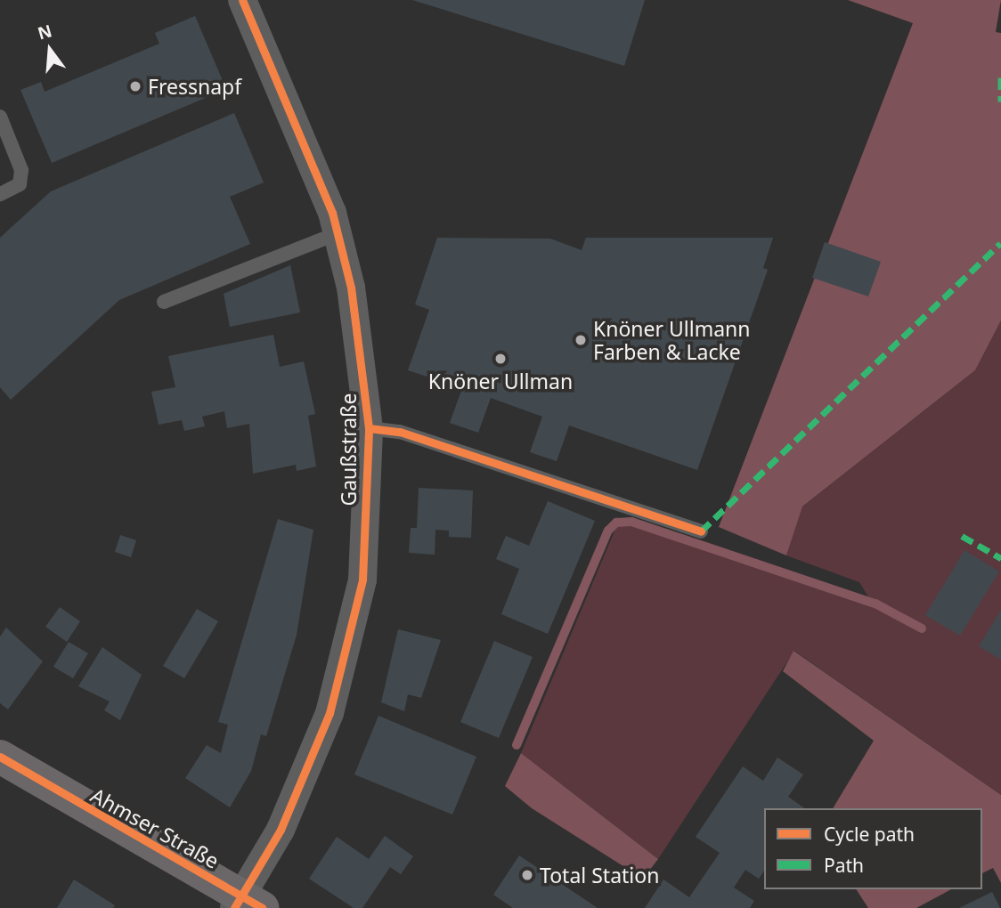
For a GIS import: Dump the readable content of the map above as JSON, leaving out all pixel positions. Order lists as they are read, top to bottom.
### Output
{
  "streets": {
    "street": ["Gaußstraße", "Ahmser Straße"]
  },
  "crossings": [
    ["Gaußstraße", "Ahmser Straße"]
  ],
  "places": [
    "Fressnapf",
    "Knöner Ullmann Farben & Lacke",
    "Knöner Ullman",
    "Total Station"
  ],
  "legend": ["Cycle path", "Path"],
  "north": "top"
}
